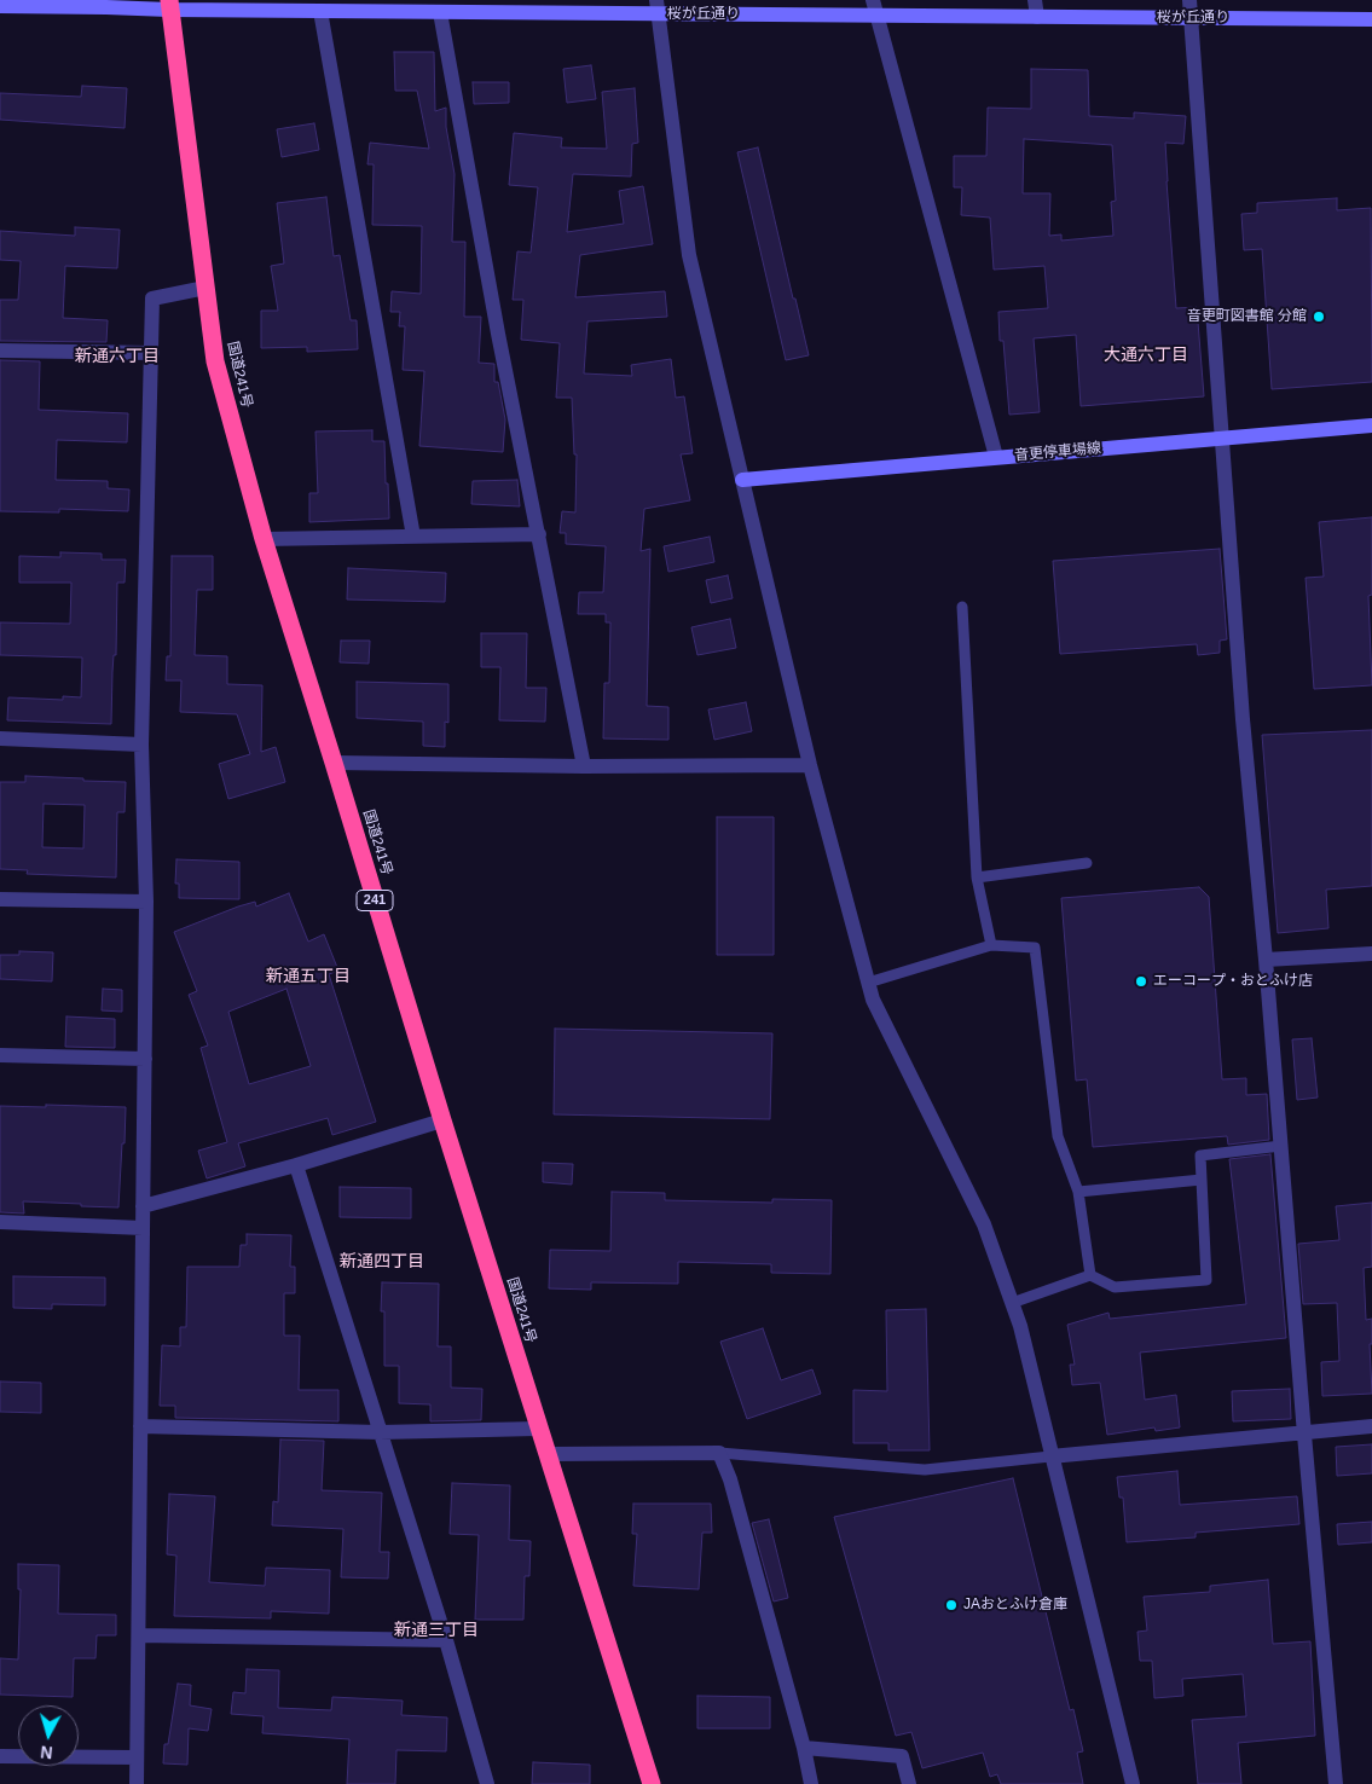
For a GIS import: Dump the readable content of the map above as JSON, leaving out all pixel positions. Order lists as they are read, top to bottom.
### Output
{
  "streets": {
    "highway": ["国道241号", "241"],
    "street": ["桜が丘通り", "音更停車場線"]
  },
  "crossings": [
    ["桜が丘通り", "国道241号"]
  ],
  "districts": [
    "大通六丁目",
    "新通六丁目",
    "新通五丁目",
    "新通四丁目",
    "新通三丁目"
  ],
  "places": ["音更町図書館 分館", "エーコープ・おとふけ店", "JAおとふけ倉庫"],
  "north": "bottom"
}
